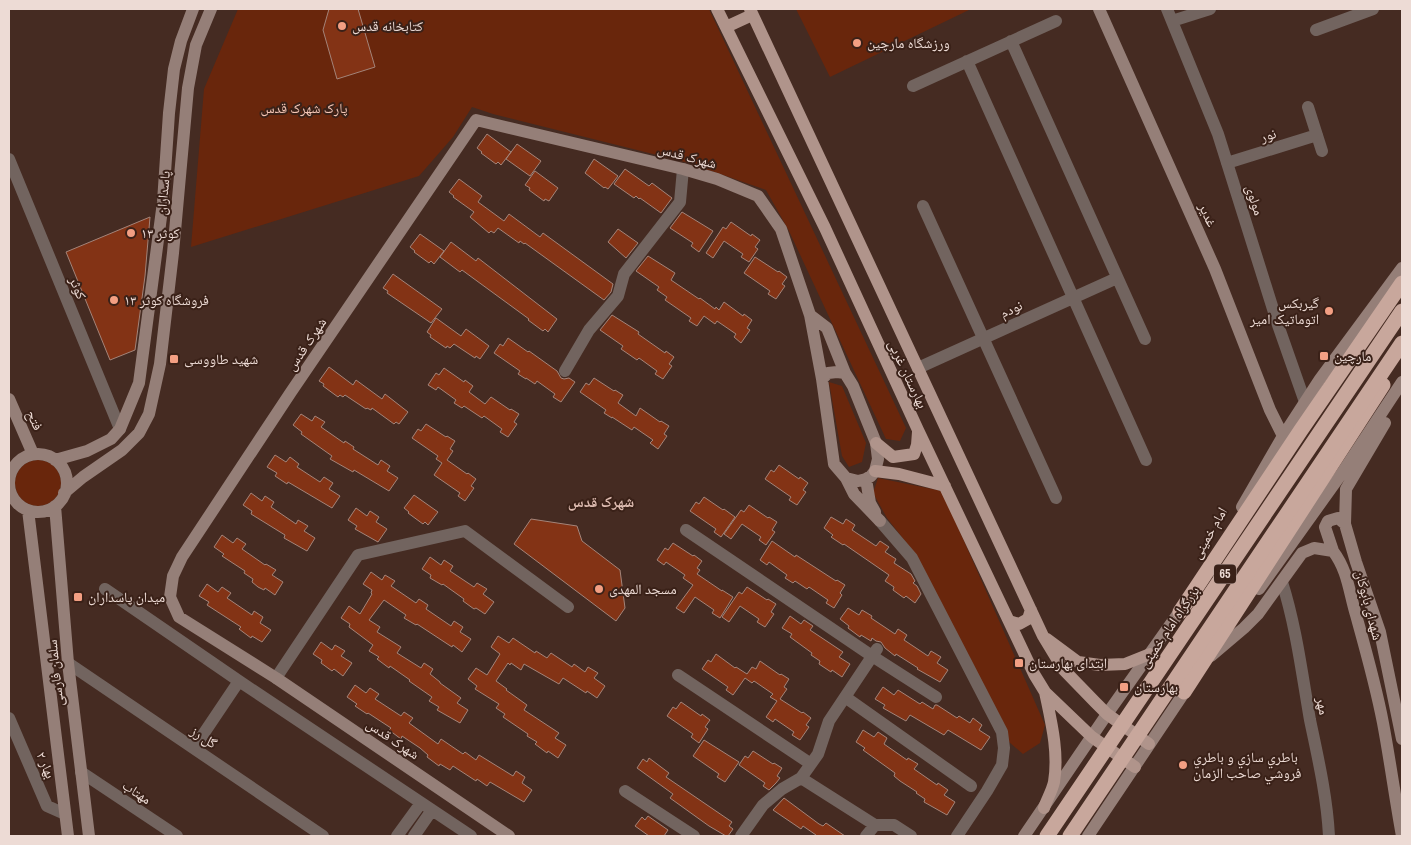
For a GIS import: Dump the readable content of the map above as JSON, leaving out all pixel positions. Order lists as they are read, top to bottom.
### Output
{
  "streets": {
    "highway": ["65", "بزرگراه امام خمینی"],
    "main road": ["بهارستان غربی"],
    "street": [
      "نور",
      "شهرک قدس",
      "پاسداران",
      "مولوی",
      "غدیر",
      "کوثر",
      "نودم",
      "فتح",
      "امام خمینی",
      "شهدای بابوکان",
      "سلمان فارسی",
      "مهر",
      "گل رز",
      "بهار ۲",
      "مهتاب"
    ]
  },
  "crossings": [
    ["نور", "مولوی"],
    ["پاسداران", "کوثر"],
    ["پاسداران", "فتح"],
    ["پاسداران", "سلمان فارسی"],
    ["مولوی", "امام خمینی"],
    ["غدیر", "امام خمینی"],
    ["نودم", "بهارستان غربی"],
    ["بهارستان غربی", "امام خمینی"],
    ["فتح", "سلمان فارسی"],
    ["سلمان فارسی", "گل رز"],
    ["سلمان فارسی", "بهار ۲"],
    ["سلمان فارسی", "مهتاب"]
  ],
  "districts": ["شهرک قدس"],
  "parks": ["پارک شهرک قدس"],
  "places": {
    "other": [
      "کتابخانه قدس",
      "ورزشگاه مارچین",
      "کوثر ۱۳",
      "فروشگاه کوثر ۱۳",
      "گیربکس اتوماتیک امیر",
      "مسجد المهدی",
      "باطري سازي و باطري فروشي صاحب الزمان"
    ],
    "transit": [
      "مارچین",
      "شهید طاووسی",
      "میدان پاسداران",
      "ابتدای بهارستان",
      "بهارستان"
    ]
  }
}
